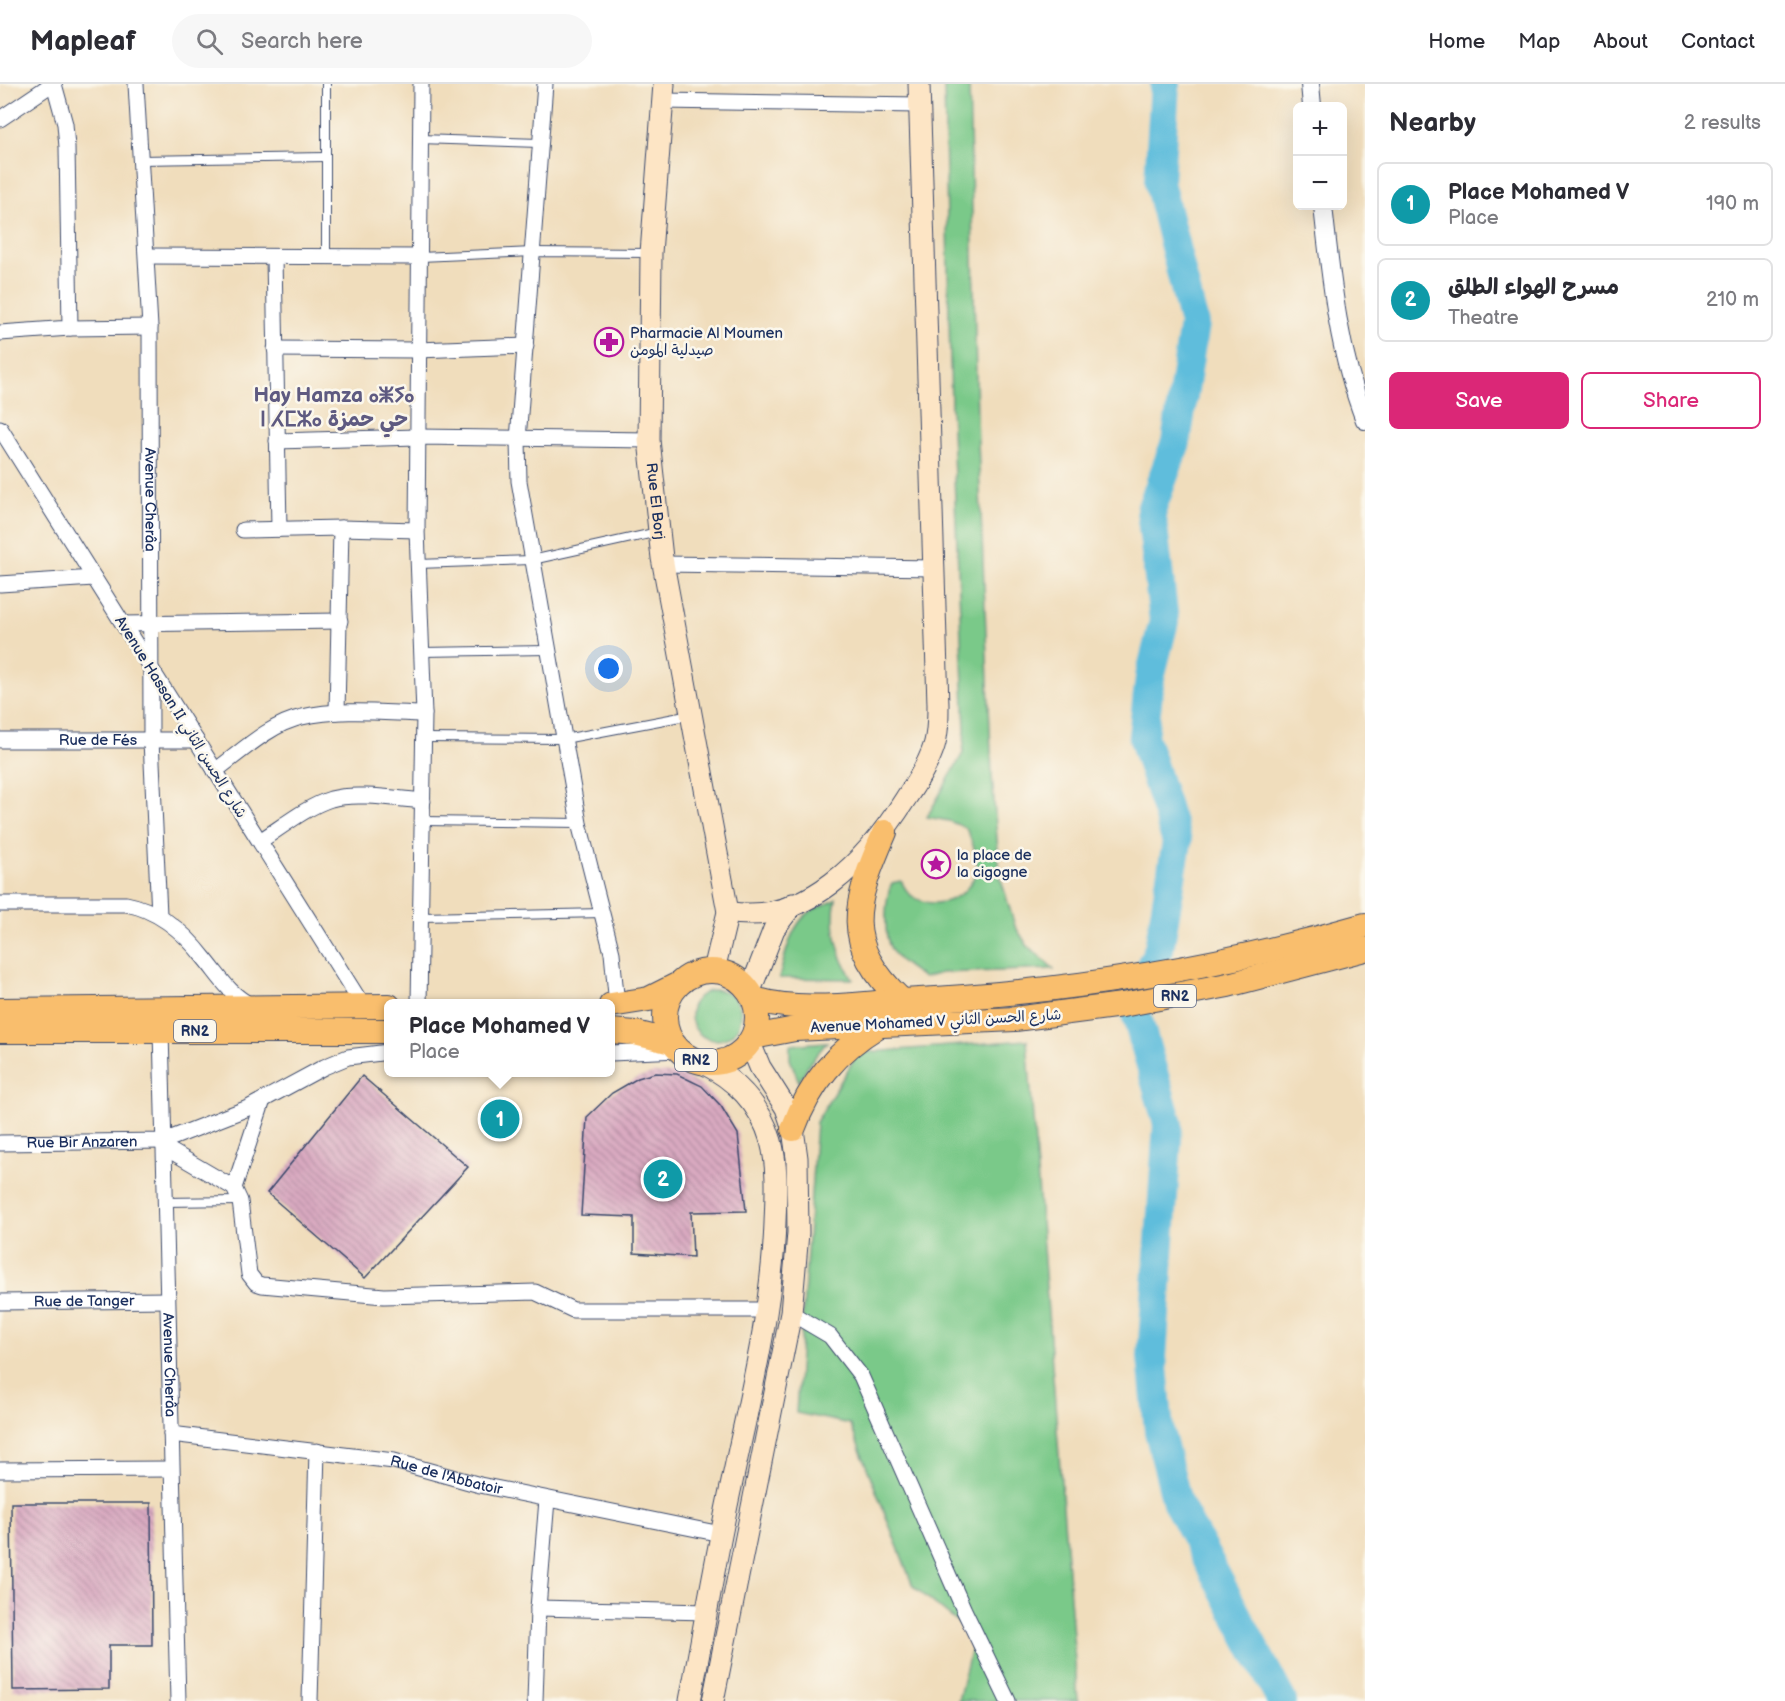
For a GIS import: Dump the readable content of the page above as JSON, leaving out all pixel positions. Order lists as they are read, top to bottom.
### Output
{
  "streets": {
    "highway": ["RN2", "Avenue Mohamed V شارع الحسن الثاني"],
    "main road": ["Rue El Borj"],
    "street": [
      "Avenue Cherâa",
      "Avenue Hassan II شارع الحسن الثاني",
      "Rue de Fés",
      "Rue Bir Anzaren",
      "Rue de Tanger",
      "Rue de l'Abbatoir"
    ]
  },
  "crossings": [
    ["Avenue Cherâa", "Avenue Hassan II شارع الحسن الثاني"],
    ["Avenue Cherâa", "Rue de Fés"],
    ["Avenue Cherâa", "RN2"],
    ["Avenue Cherâa", "Rue Bir Anzaren"],
    ["Avenue Cherâa", "Rue de Tanger"],
    ["Avenue Cherâa", "Rue de l'Abbatoir"],
    ["Avenue Hassan II شارع الحسن الثاني", "Rue de Fés"],
    ["Avenue Hassan II شارع الحسن الثاني", "RN2"],
    ["RN2", "Avenue Mohamed V شارع الحسن الثاني"]
  ],
  "districts": ["Hay Hamza ⴰⵥⵢⴰ ⵏ ⵃⵎⵣⴰ حي حمزة"],
  "places": {
    "pharmacy": ["Pharmacie Al Moumen صيدلية المومن"],
    "place": ["la place de la cigogne"]
  },
  "page": {
    "header": "Mapleaf",
    "search": "Search here",
    "nav": [
      "Home",
      "Map",
      "About",
      "Contact"
    ],
    "heading": ["Nearby", "2 results"],
    "map_buttons": ["+", "−"],
    "list": [
      {
        "mark": "1",
        "name": "Place Mohamed V",
        "note": "Place",
        "value": "190 m"
      },
      {
        "mark": "2",
        "name": "مسرح الهواء الطلق",
        "note": "Theatre",
        "value": "210 m"
      }
    ],
    "buttons": ["Save", "Share"],
    "popup": ["Place Mohamed V", "Place"],
    "pins": ["1", "2"]
  }
}
